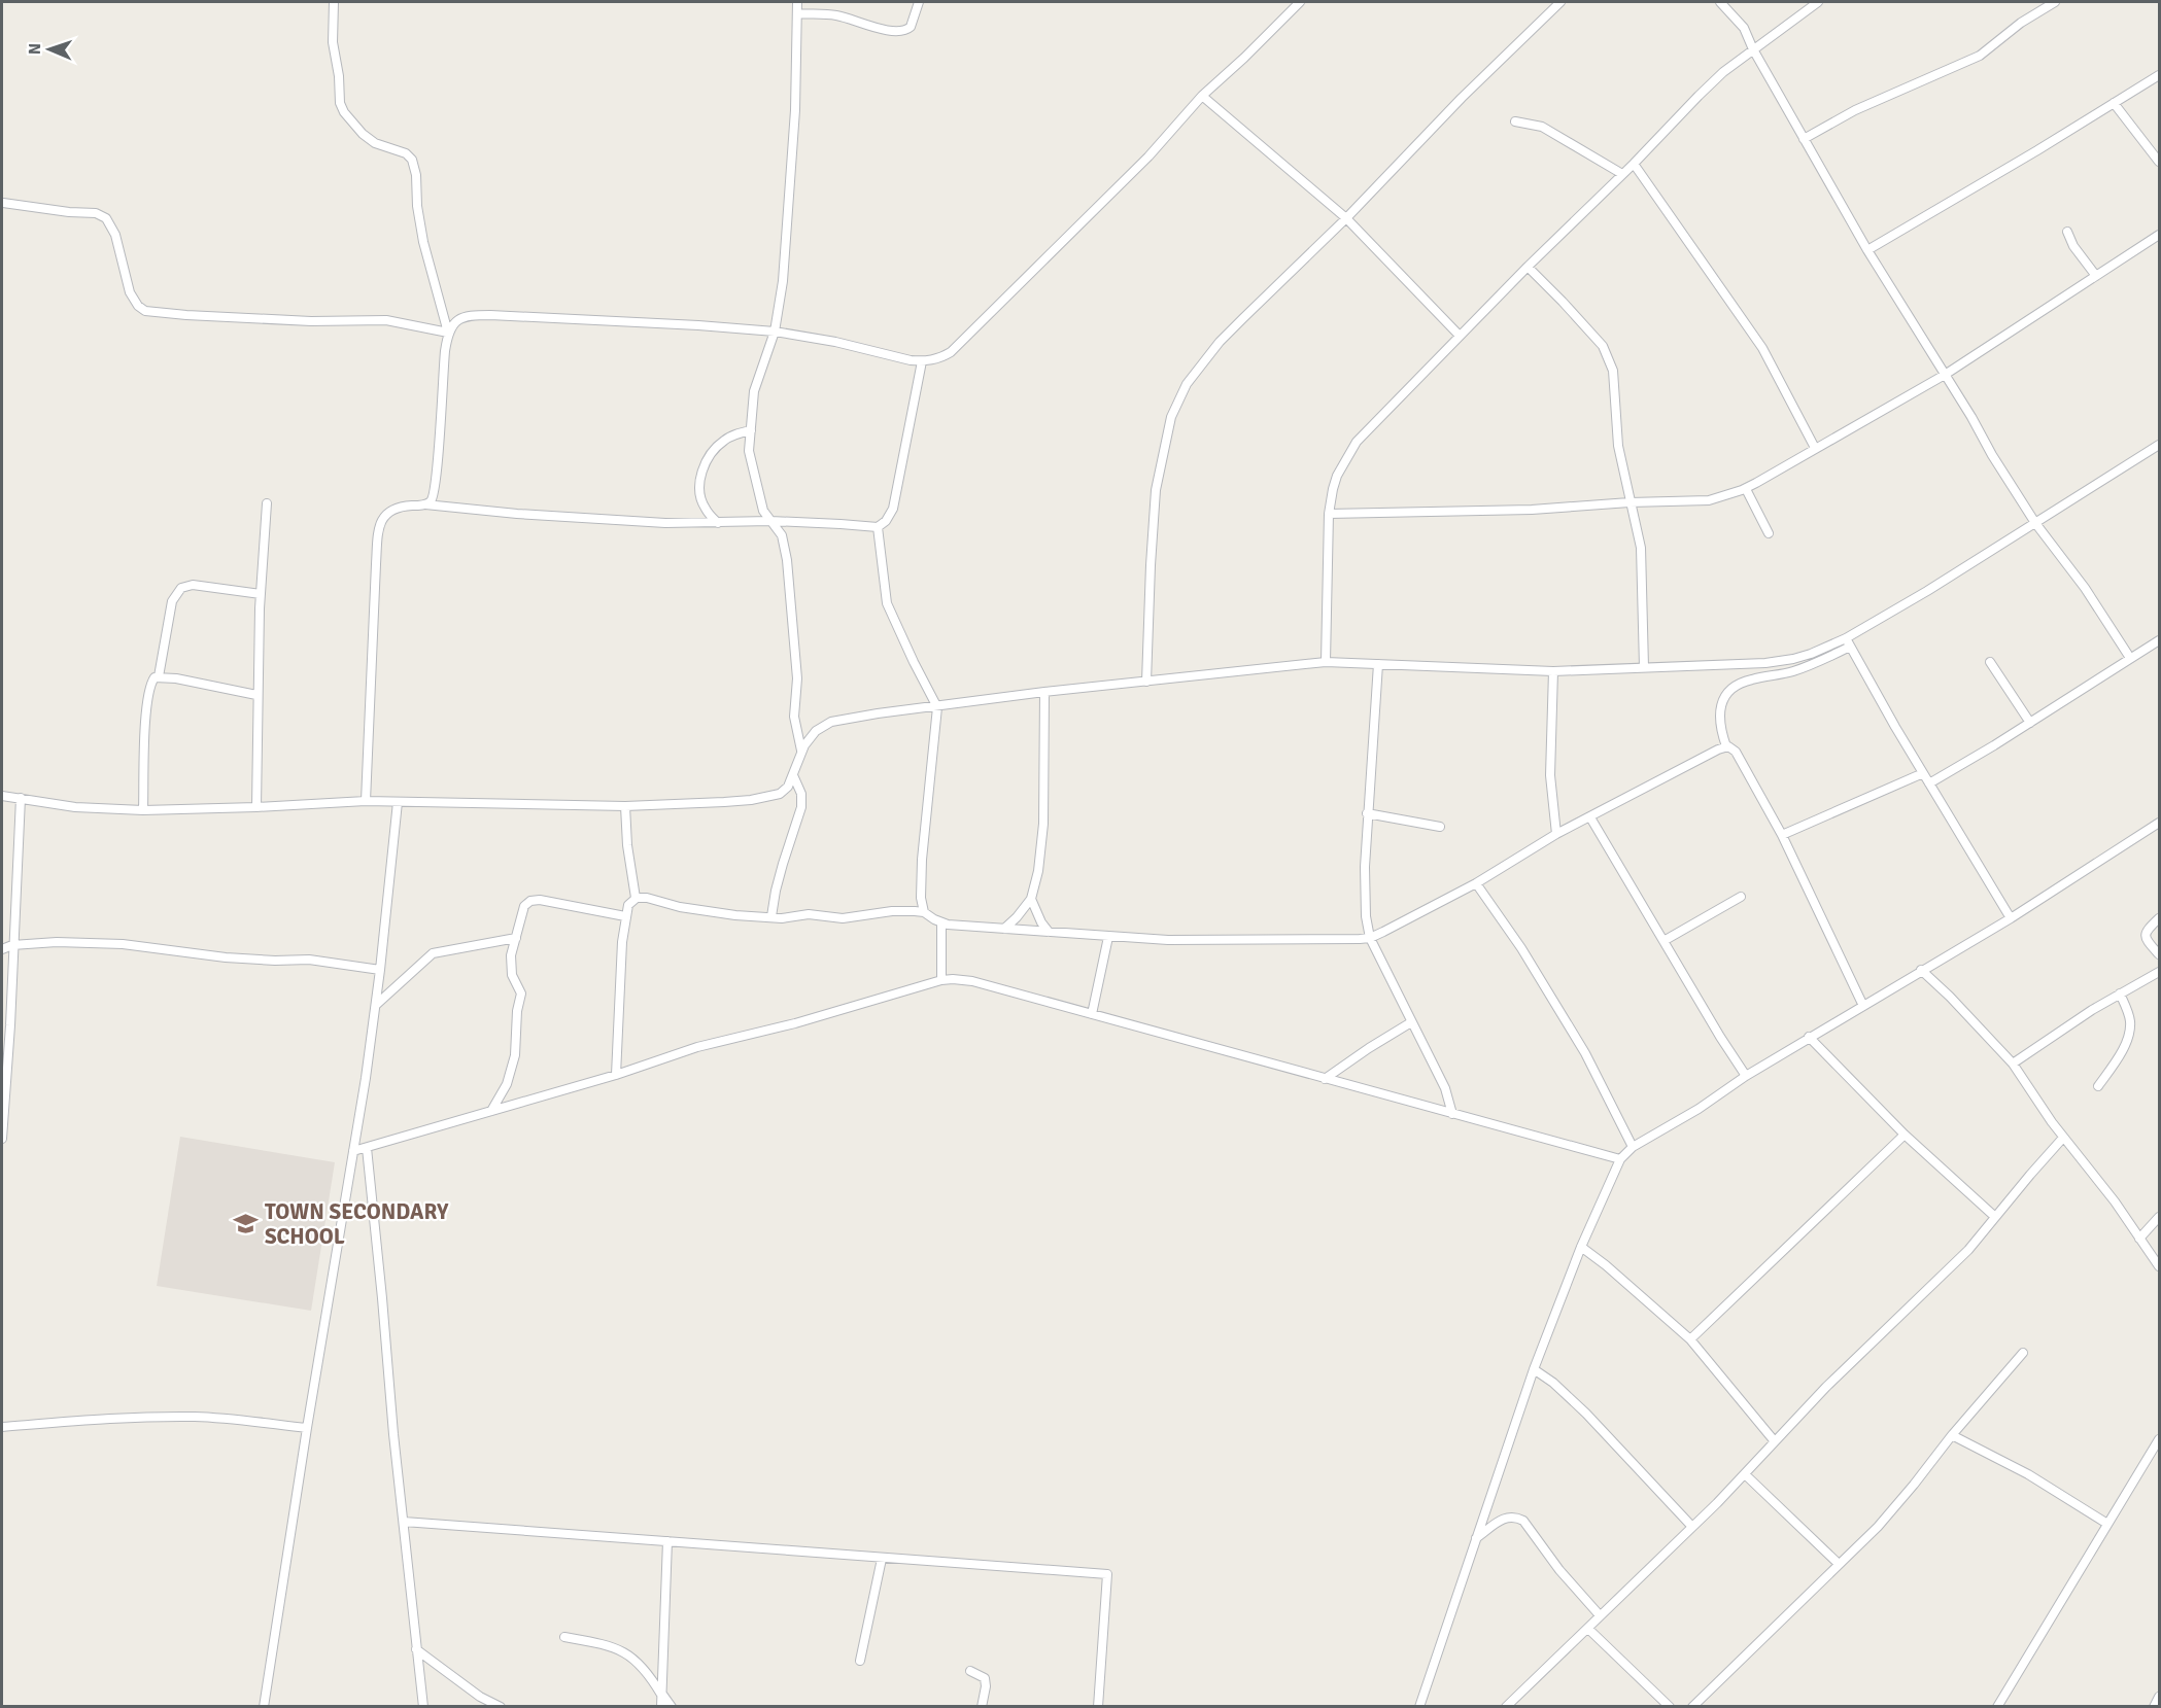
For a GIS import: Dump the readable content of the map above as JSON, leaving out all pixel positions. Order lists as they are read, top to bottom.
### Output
{
  "places": {
    "school or university": ["TOWN SECONDARY SCHOOL"]
  },
  "north": "left"
}
